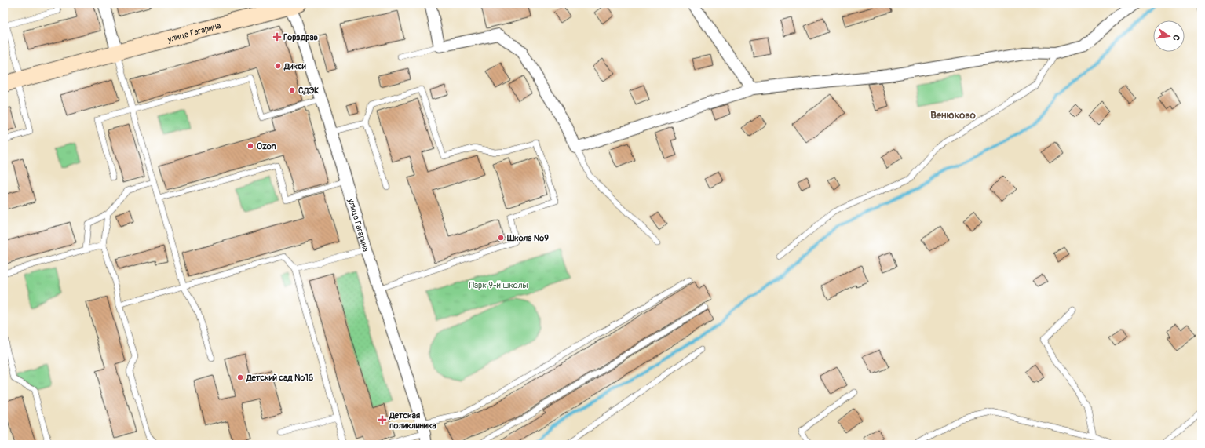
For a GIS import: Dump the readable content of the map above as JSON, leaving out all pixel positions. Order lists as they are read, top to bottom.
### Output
{
  "streets": {
    "main road": ["улица Гагарина"]
  },
  "districts": ["Венюково"],
  "parks": ["Парк 9-й школы"],
  "places": {
    "health": ["Горздрав", "Детская поликлиника"],
    "other": [
      "Дикси",
      "СДЭК",
      "Ozon",
      "Школа №9",
      "Детский сад №16"
    ]
  },
  "north": "right"
}
